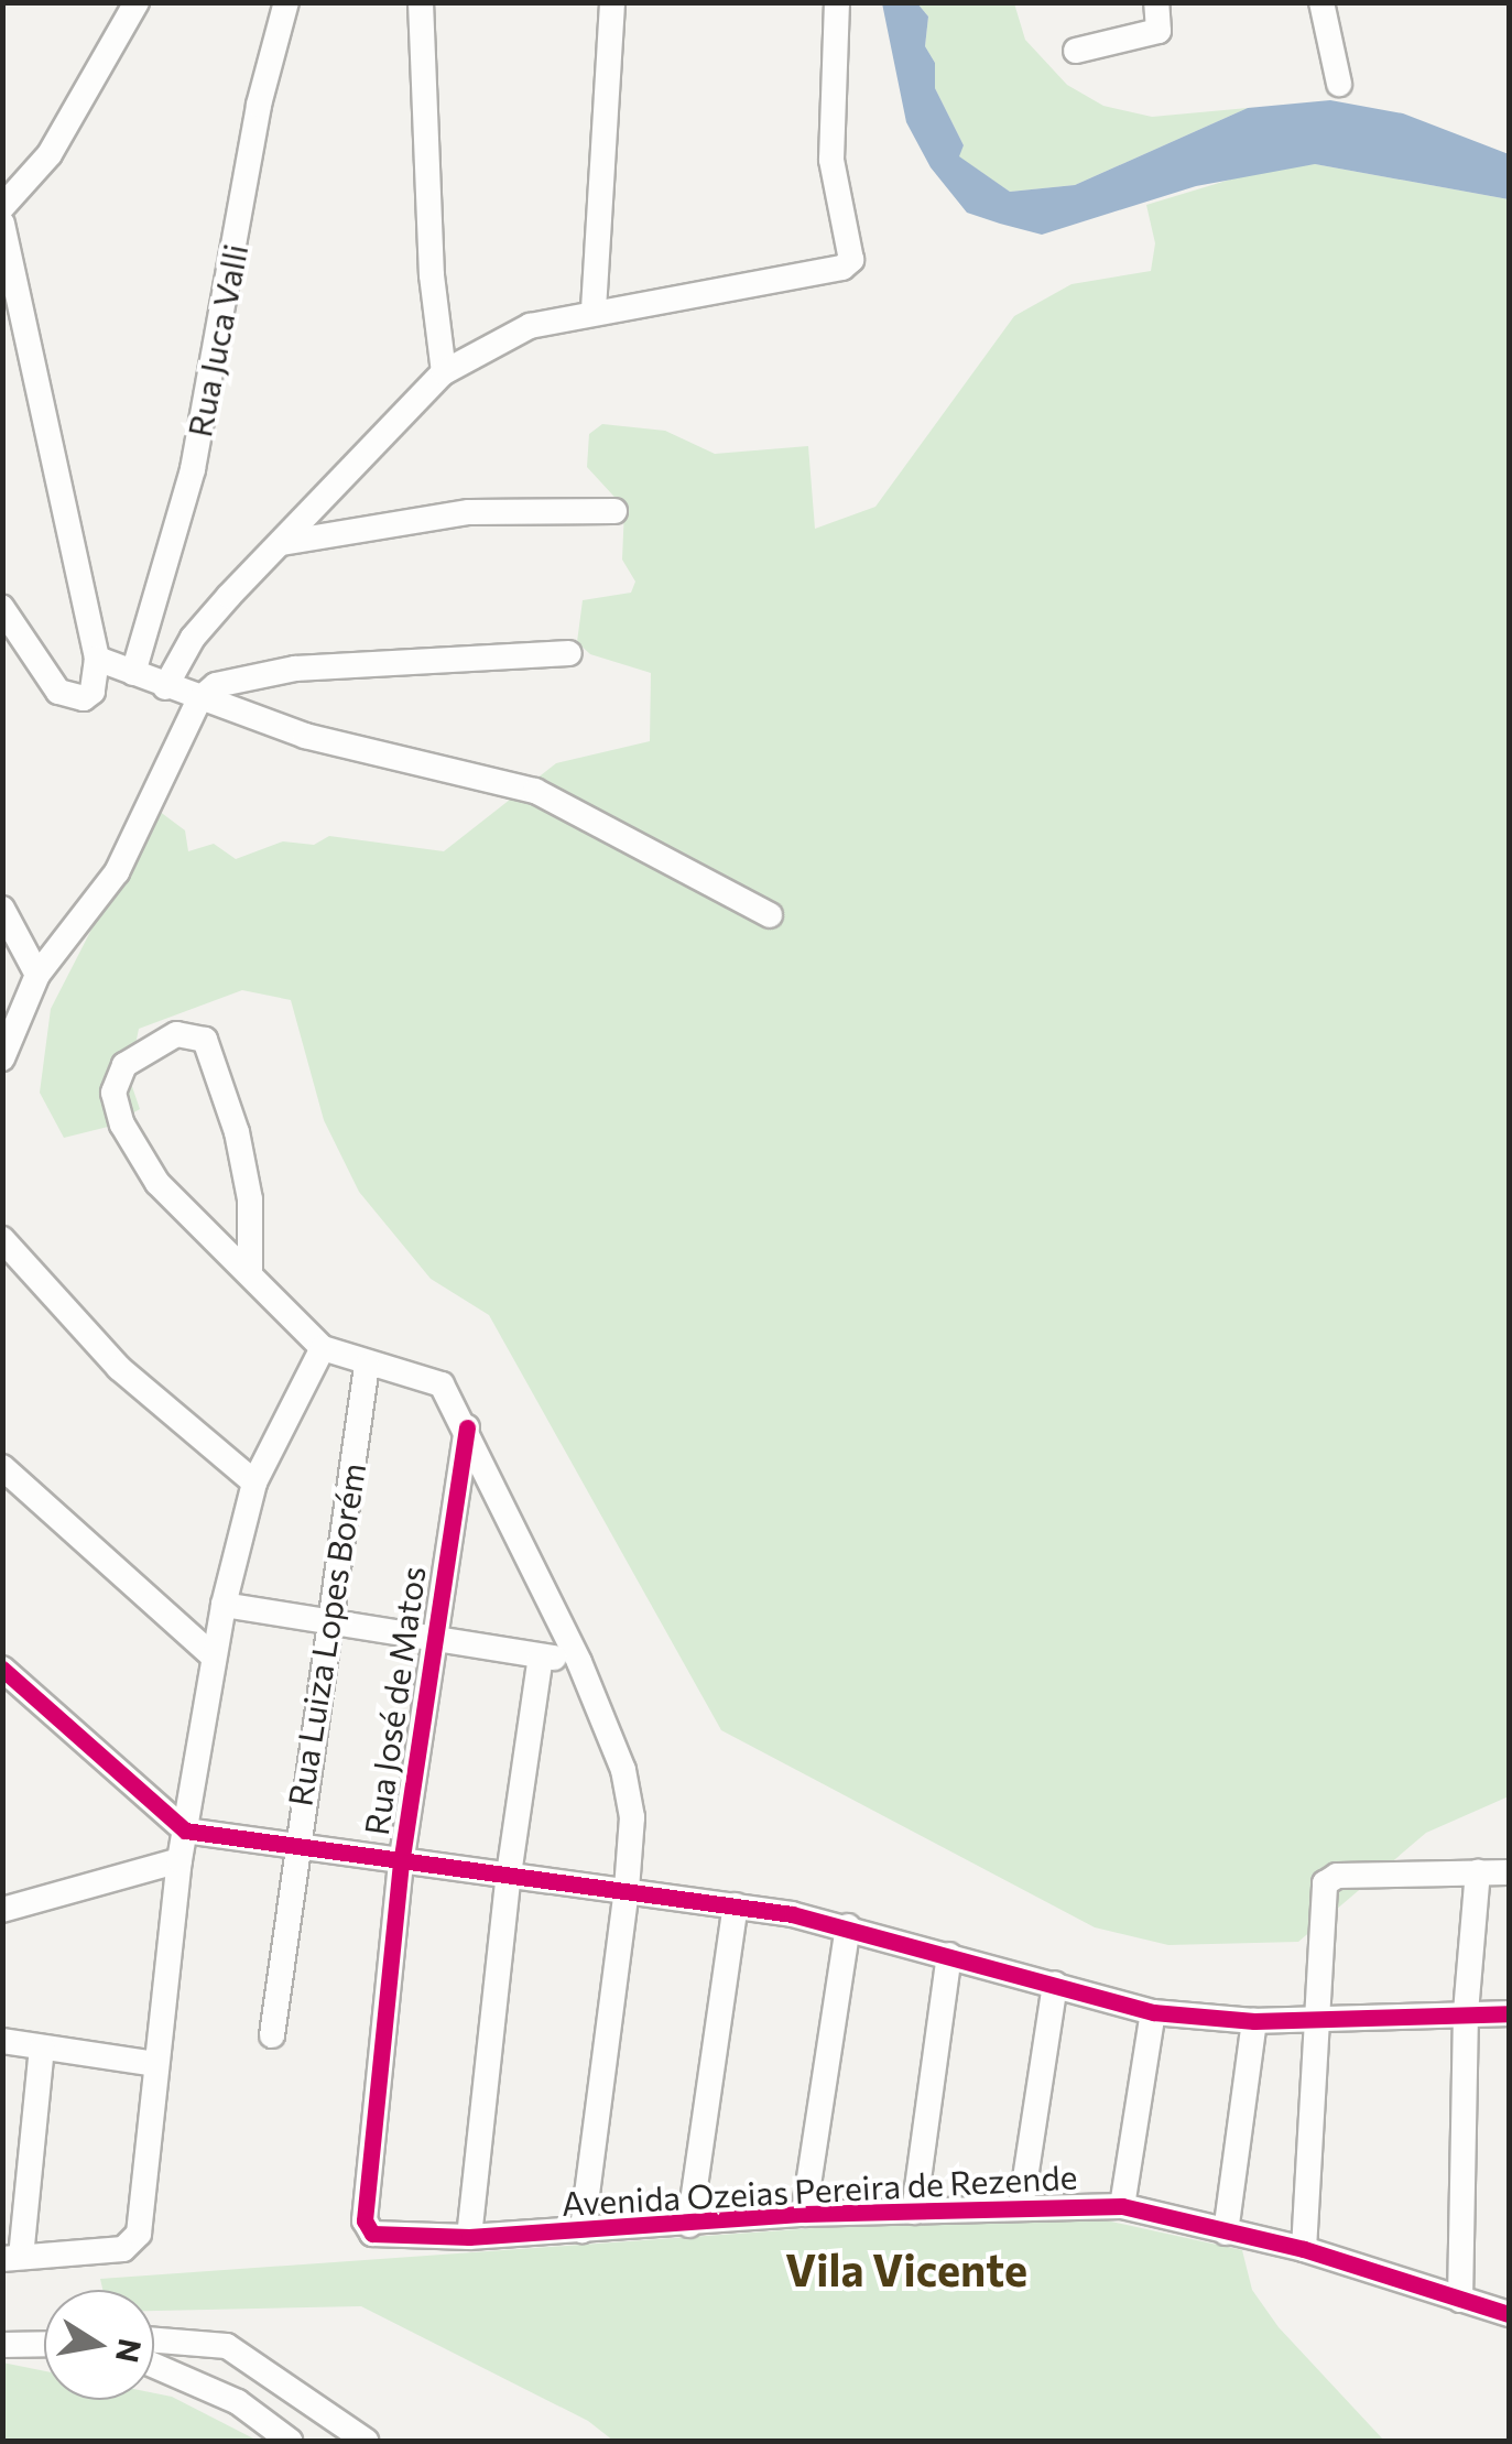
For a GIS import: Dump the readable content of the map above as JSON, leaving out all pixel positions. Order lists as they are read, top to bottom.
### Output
{
  "streets": {
    "street": [
      "Rua Juca Valli",
      "Rua Luiza Lopes Borém",
      "Rua José de Matos",
      "Avenida Ozeias Pereira de Rezende"
    ]
  },
  "crossings": [
    ["Rua José de Matos", "Avenida Ozeias Pereira de Rezende"]
  ],
  "districts": ["Vila Vicente"],
  "north": "right"
}
